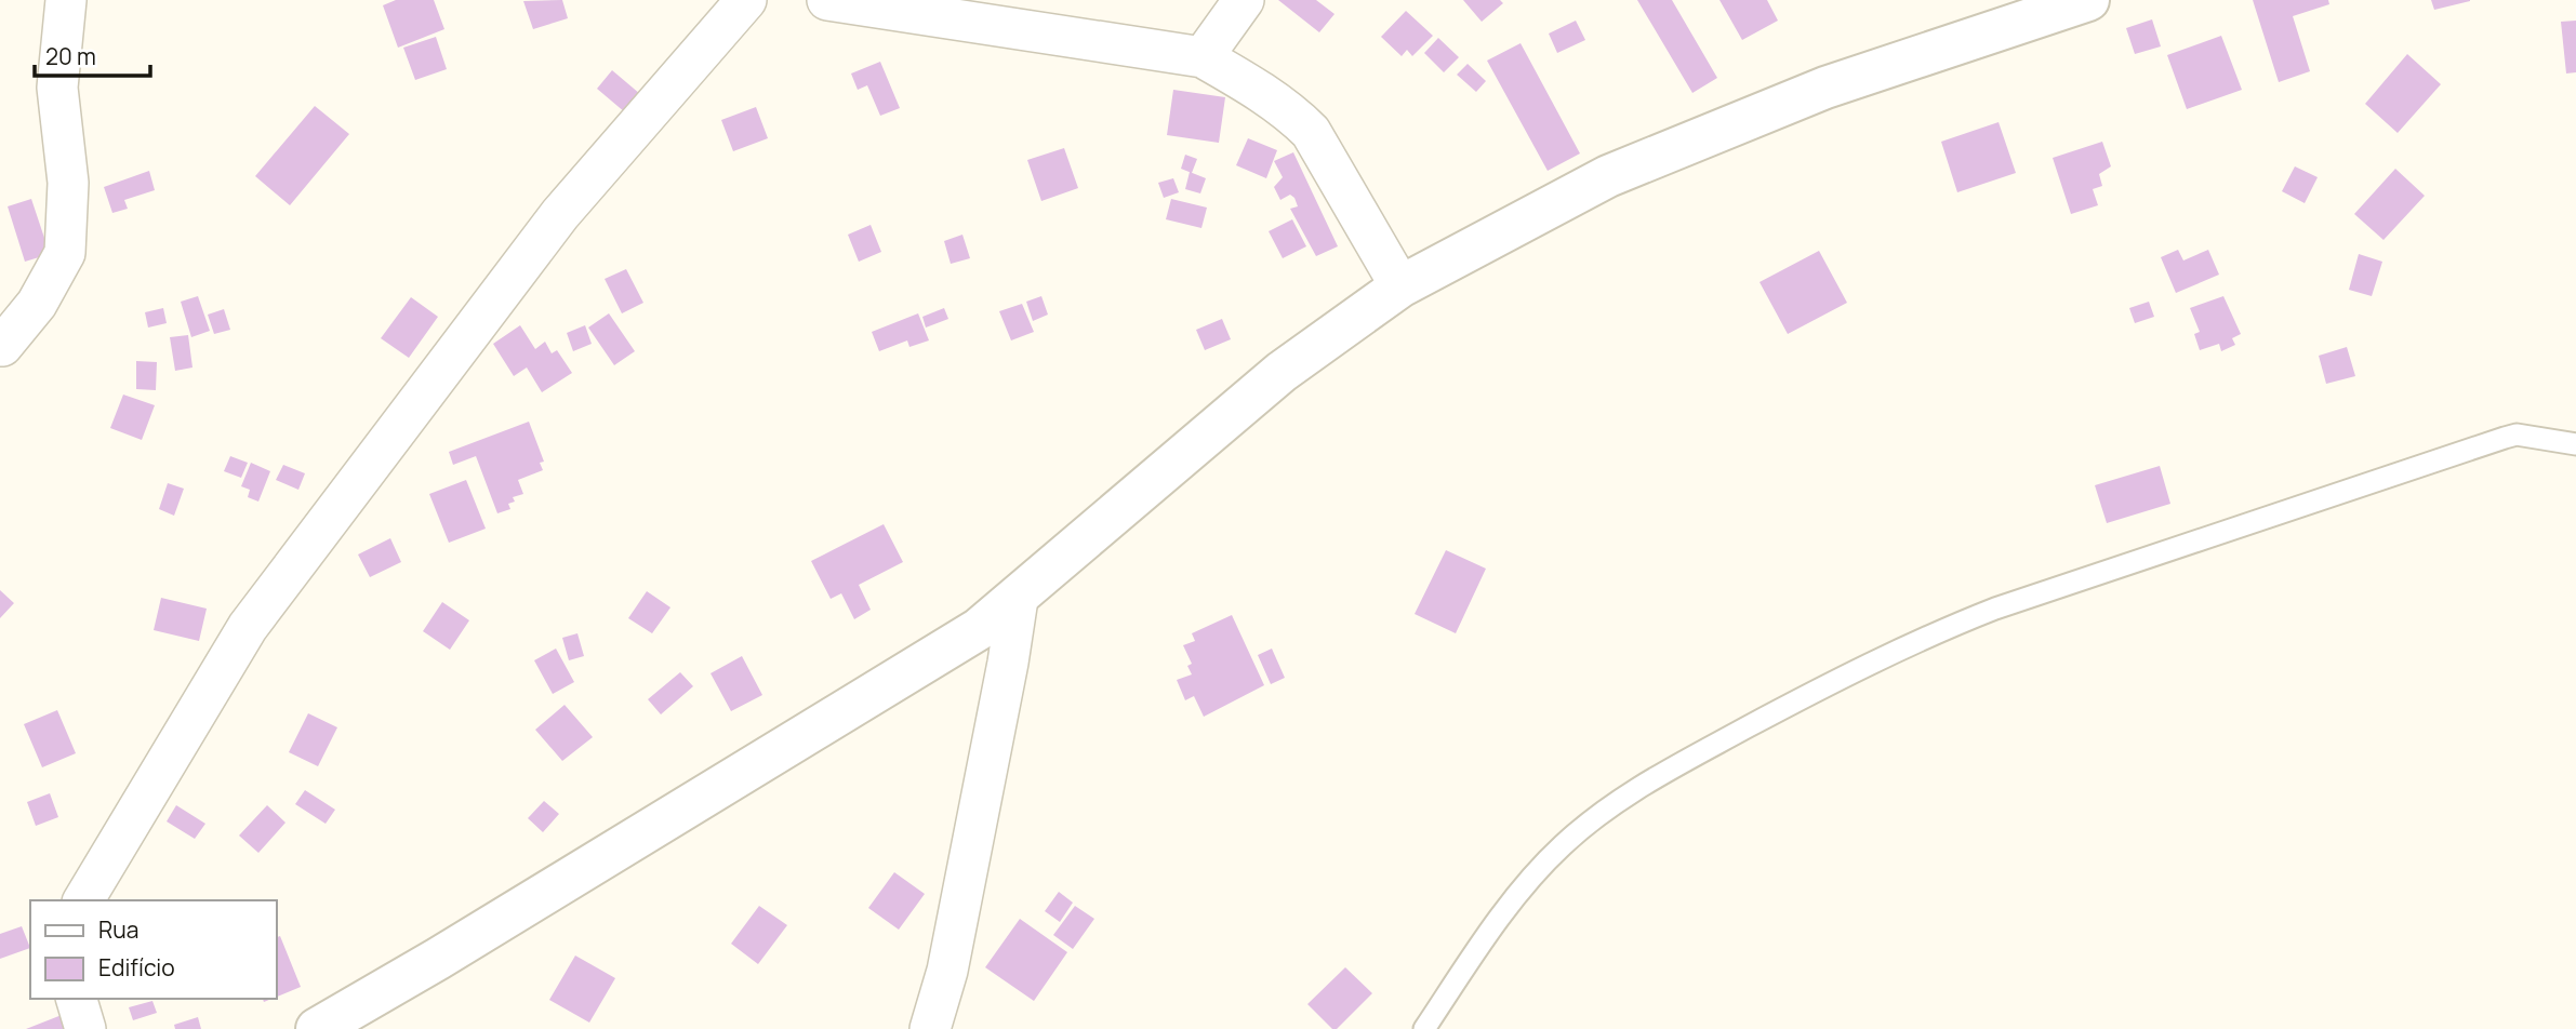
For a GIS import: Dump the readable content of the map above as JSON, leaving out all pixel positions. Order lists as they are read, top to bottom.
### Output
{
  "legend": ["Rua", "Edifício"],
  "scale_bar": "20 m"
}
